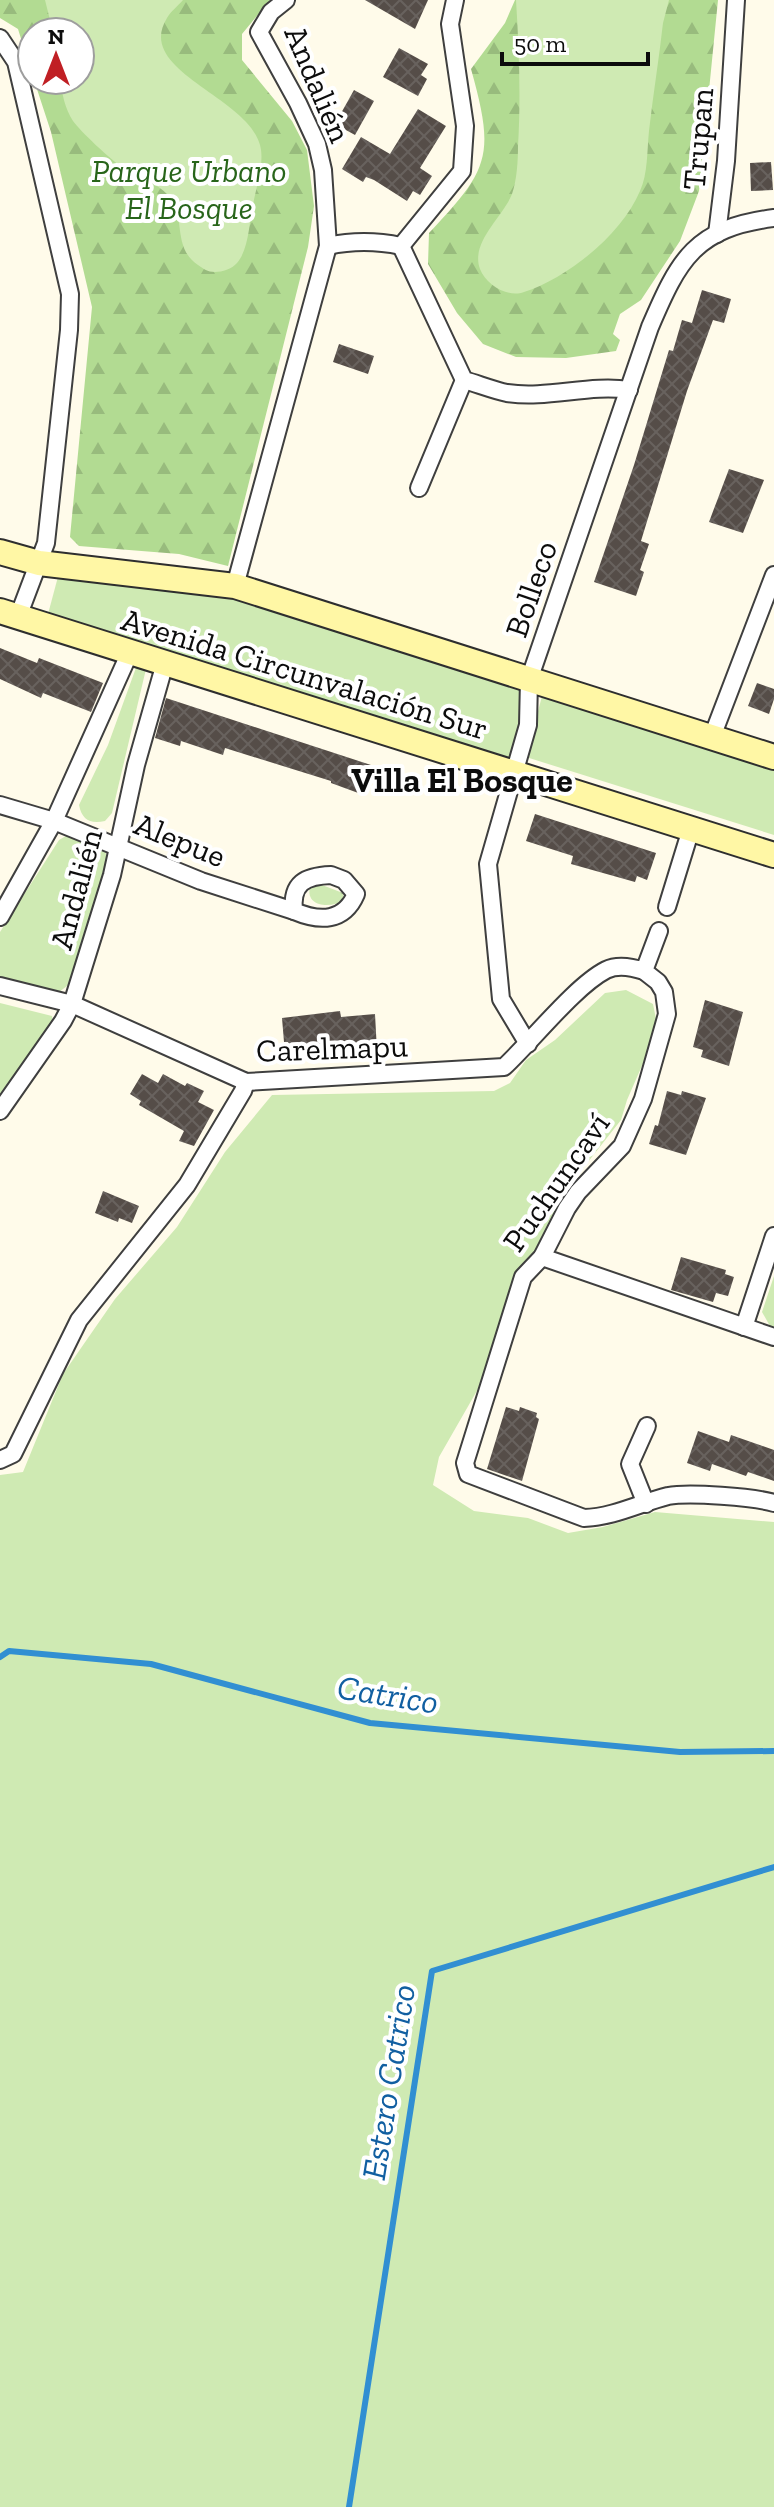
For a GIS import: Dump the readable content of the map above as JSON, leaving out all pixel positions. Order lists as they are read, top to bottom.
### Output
{
  "streets": {
    "main road": ["Avenida Circunvalación Sur"],
    "street": [
      "Andalién",
      "Trupan",
      "Bolleco",
      "Alepue",
      "Carelmapu",
      "Puchuncaví"
    ]
  },
  "crossings": [
    ["Andalién", "Avenida Circunvalación Sur"],
    ["Andalién", "Alepue"],
    ["Andalién", "Carelmapu"],
    ["Trupan", "Bolleco"],
    ["Bolleco", "Avenida Circunvalación Sur"],
    ["Bolleco", "Carelmapu"],
    ["Carelmapu", "Puchuncaví"]
  ],
  "districts": ["Villa El Bosque"],
  "water": ["Catrico", "Estero Catrico"],
  "parks": ["Parque Urbano El Bosque"],
  "scale_bar": "50 m",
  "north": "top"
}
